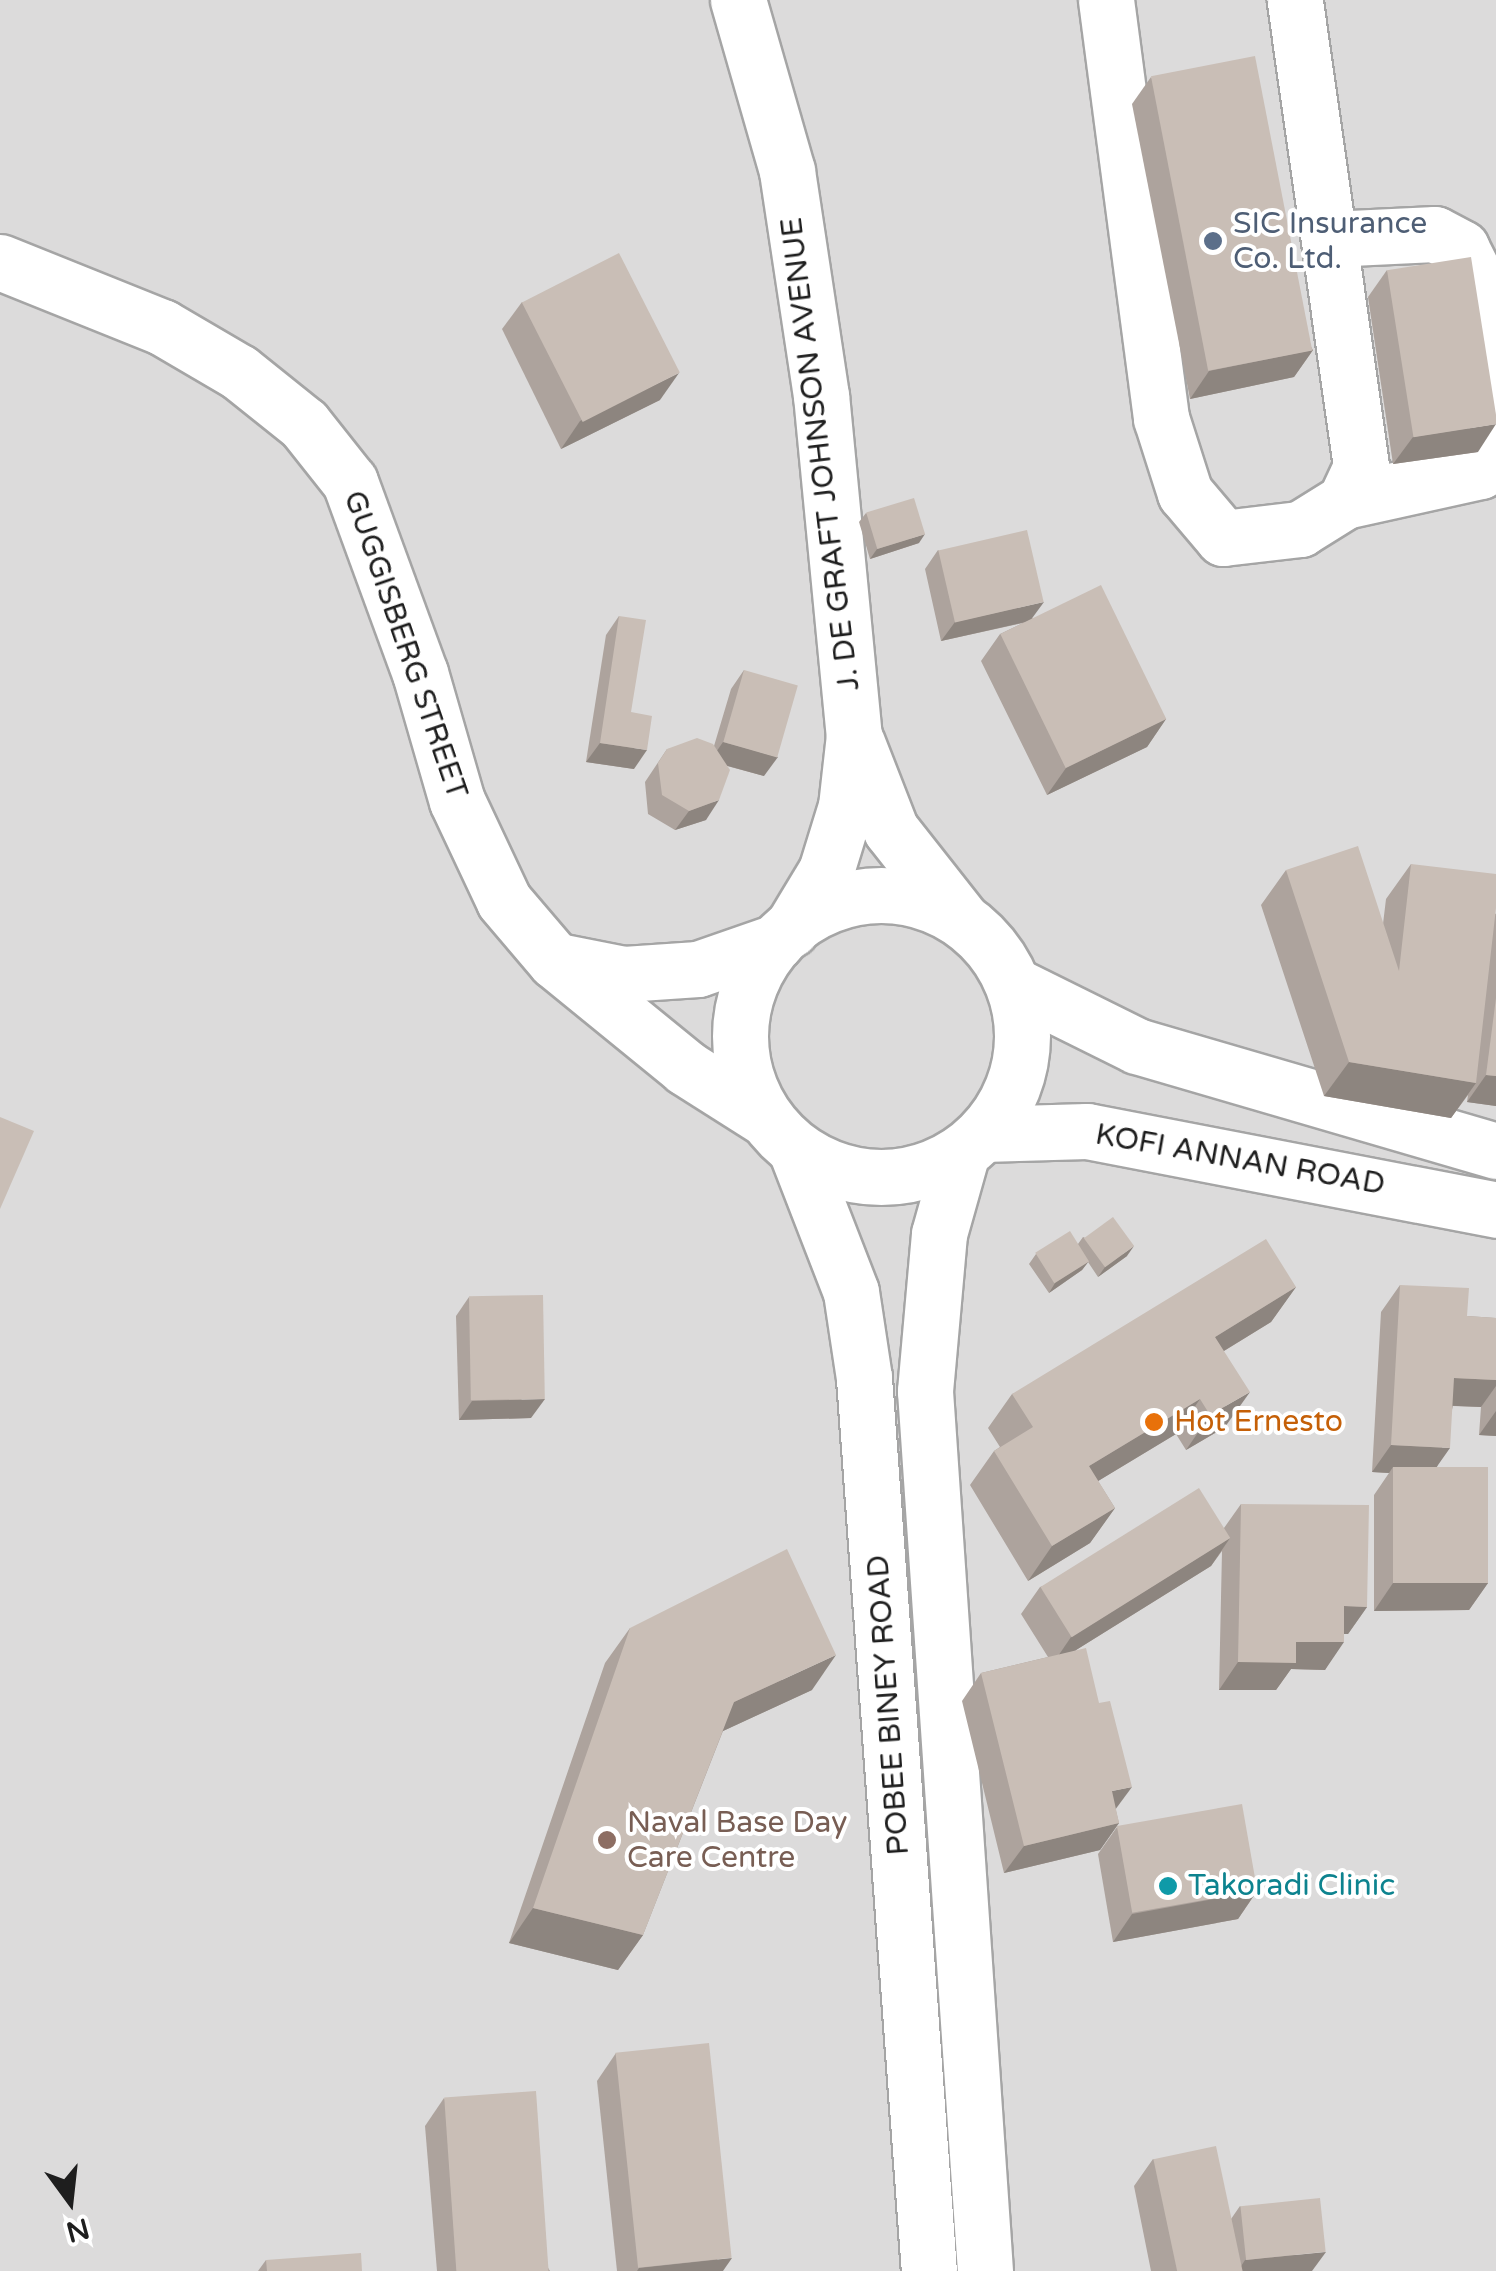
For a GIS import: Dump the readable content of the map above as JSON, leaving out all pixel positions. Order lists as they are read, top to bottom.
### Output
{
  "streets": {
    "street": [
      "J. DE GRAFT JOHNSON AVENUE",
      "GUGGISBERG STREET",
      "KOFI ANNAN ROAD",
      "POBEE BINEY ROAD"
    ]
  },
  "crossings": [
    ["J. DE GRAFT JOHNSON AVENUE", "GUGGISBERG STREET"],
    ["J. DE GRAFT JOHNSON AVENUE", "KOFI ANNAN ROAD"],
    ["J. DE GRAFT JOHNSON AVENUE", "POBEE BINEY ROAD"],
    ["GUGGISBERG STREET", "KOFI ANNAN ROAD"],
    ["GUGGISBERG STREET", "POBEE BINEY ROAD"],
    ["KOFI ANNAN ROAD", "POBEE BINEY ROAD"]
  ],
  "places": [
    "SIC Insurance Co. Ltd.",
    "Hot Ernesto",
    "Naval Base Day Care Centre",
    "Takoradi Clinic"
  ],
  "north": "bottom"
}
